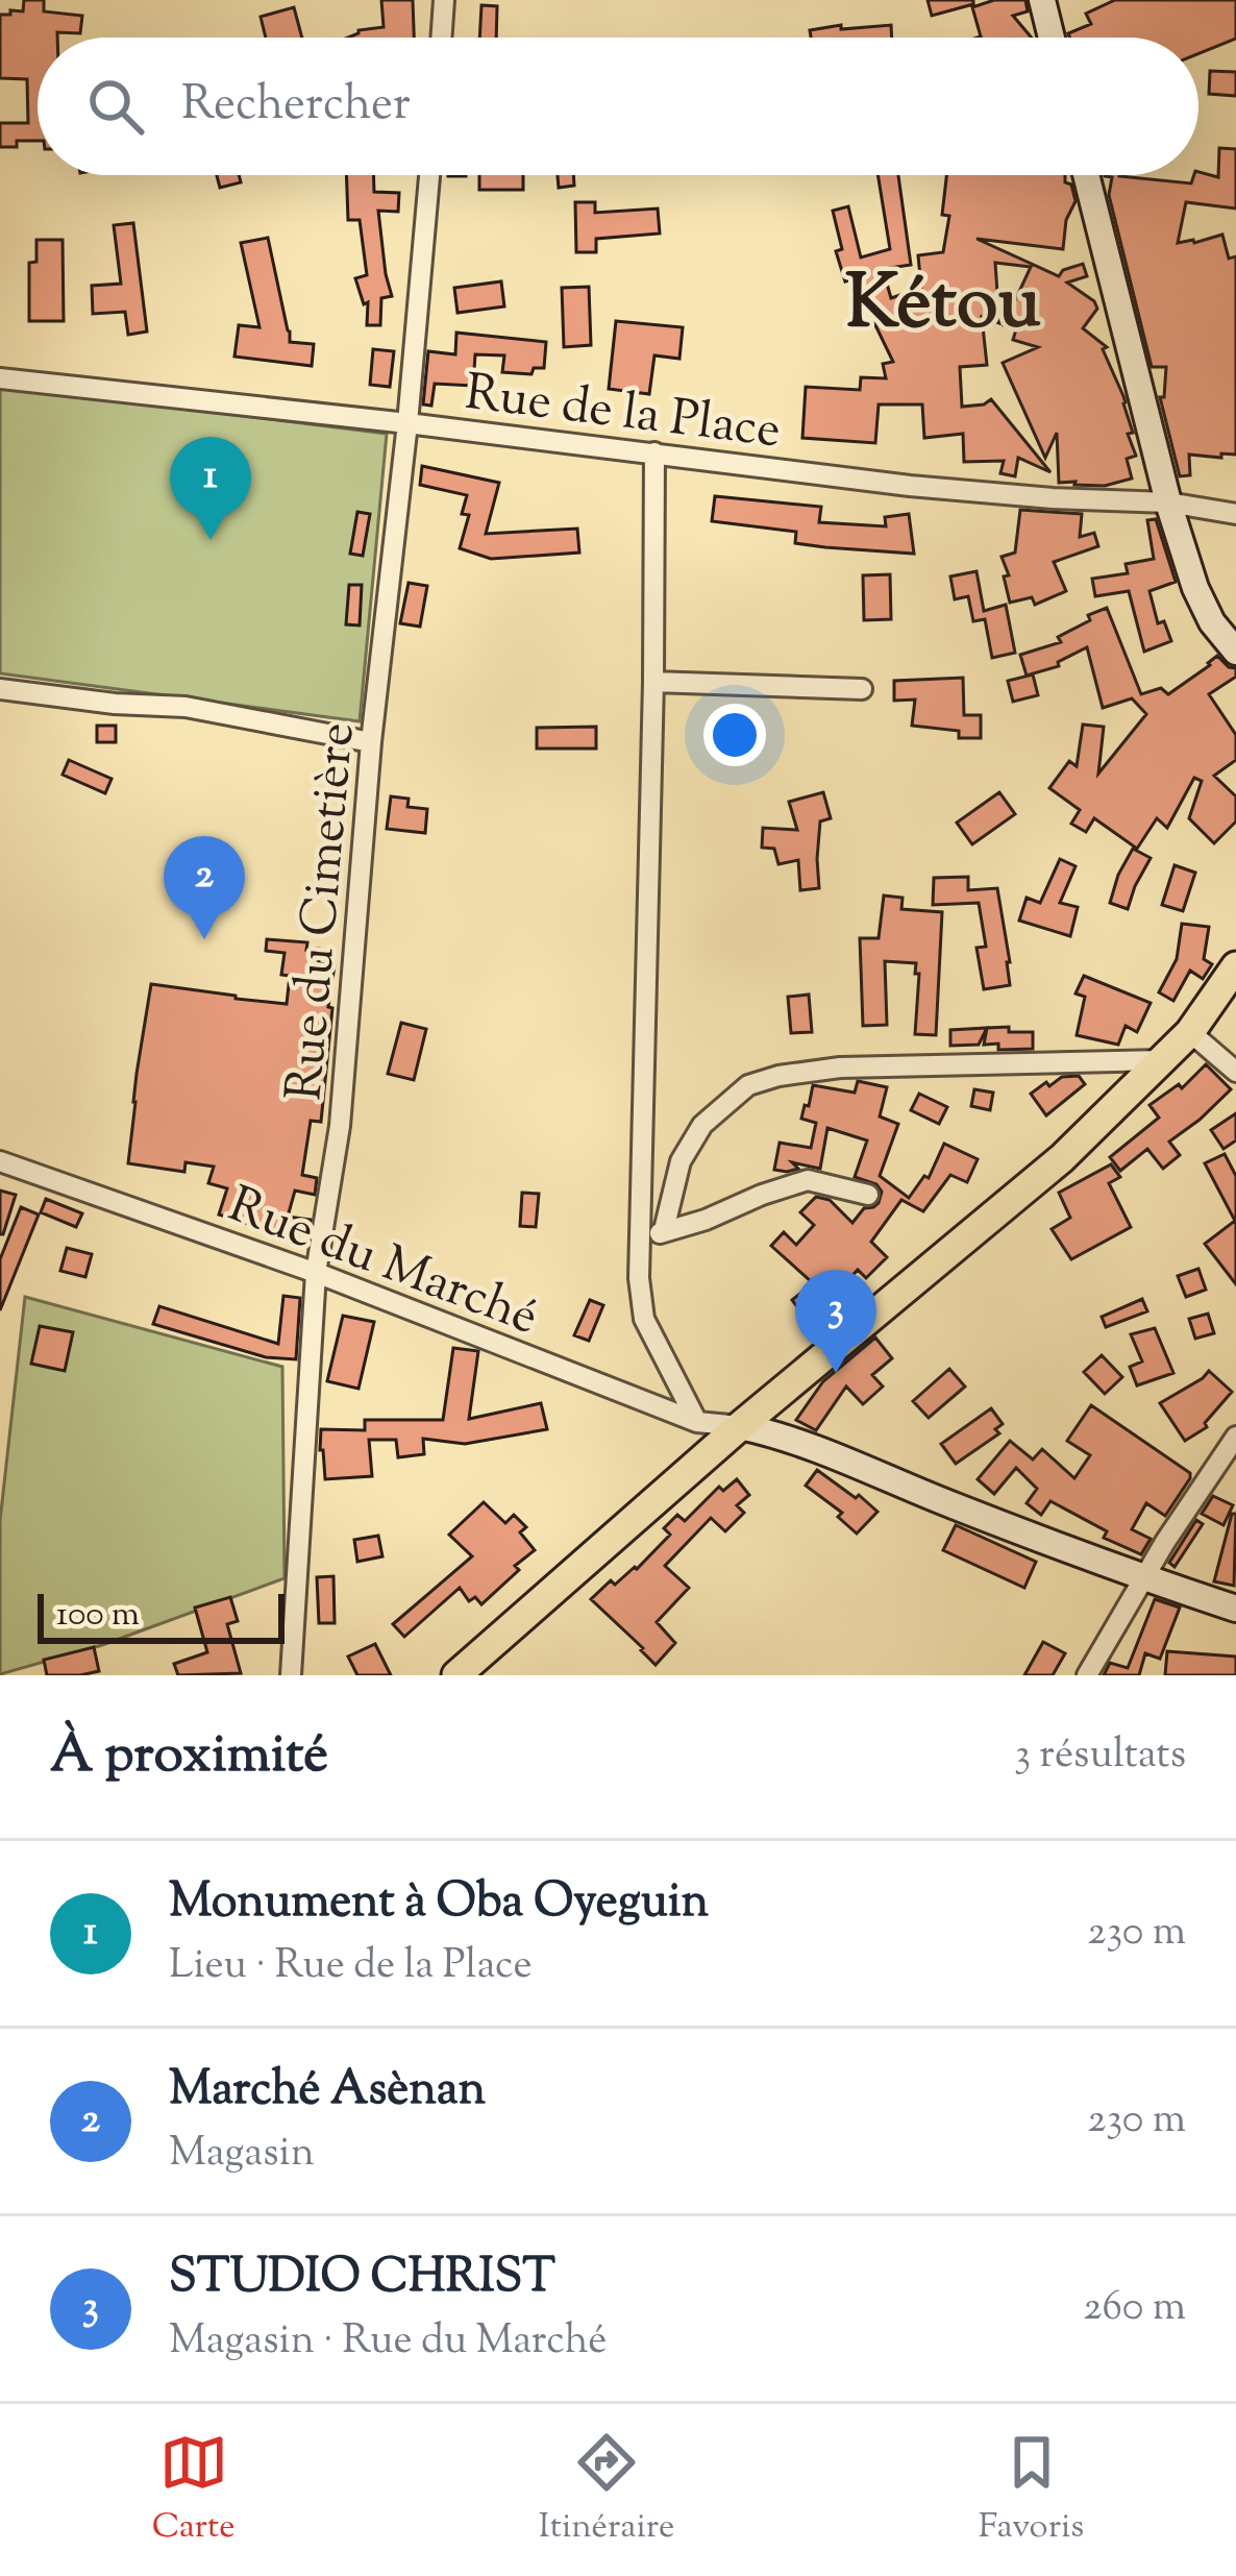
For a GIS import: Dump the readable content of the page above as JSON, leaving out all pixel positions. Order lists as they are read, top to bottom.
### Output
{
  "streets": {
    "street": ["Rue de la Place", "Rue du Cimetière", "Rue du Marché"]
  },
  "crossings": [
    ["Rue de la Place", "Rue du Cimetière"],
    ["Rue du Cimetière", "Rue du Marché"]
  ],
  "districts": ["Kétou"],
  "scale_bar": "100 m",
  "page": {
    "search": "Rechercher",
    "pins": ["1", "2", "3"],
    "scale": "100 m",
    "heading": ["À proximité", "3 résultats"],
    "list": [
      {
        "mark": "1",
        "name": "Monument à Oba Oyeguin",
        "note": "Lieu · Rue de la Place",
        "value": "230 m"
      },
      {
        "mark": "2",
        "name": "Marché Asènan",
        "note": "Magasin",
        "value": "230 m"
      },
      {
        "mark": "3",
        "name": "STUDIO CHRIST",
        "note": "Magasin · Rue du Marché",
        "value": "260 m"
      }
    ],
    "nav": ["Carte", "Itinéraire", "Favoris"]
  }
}
